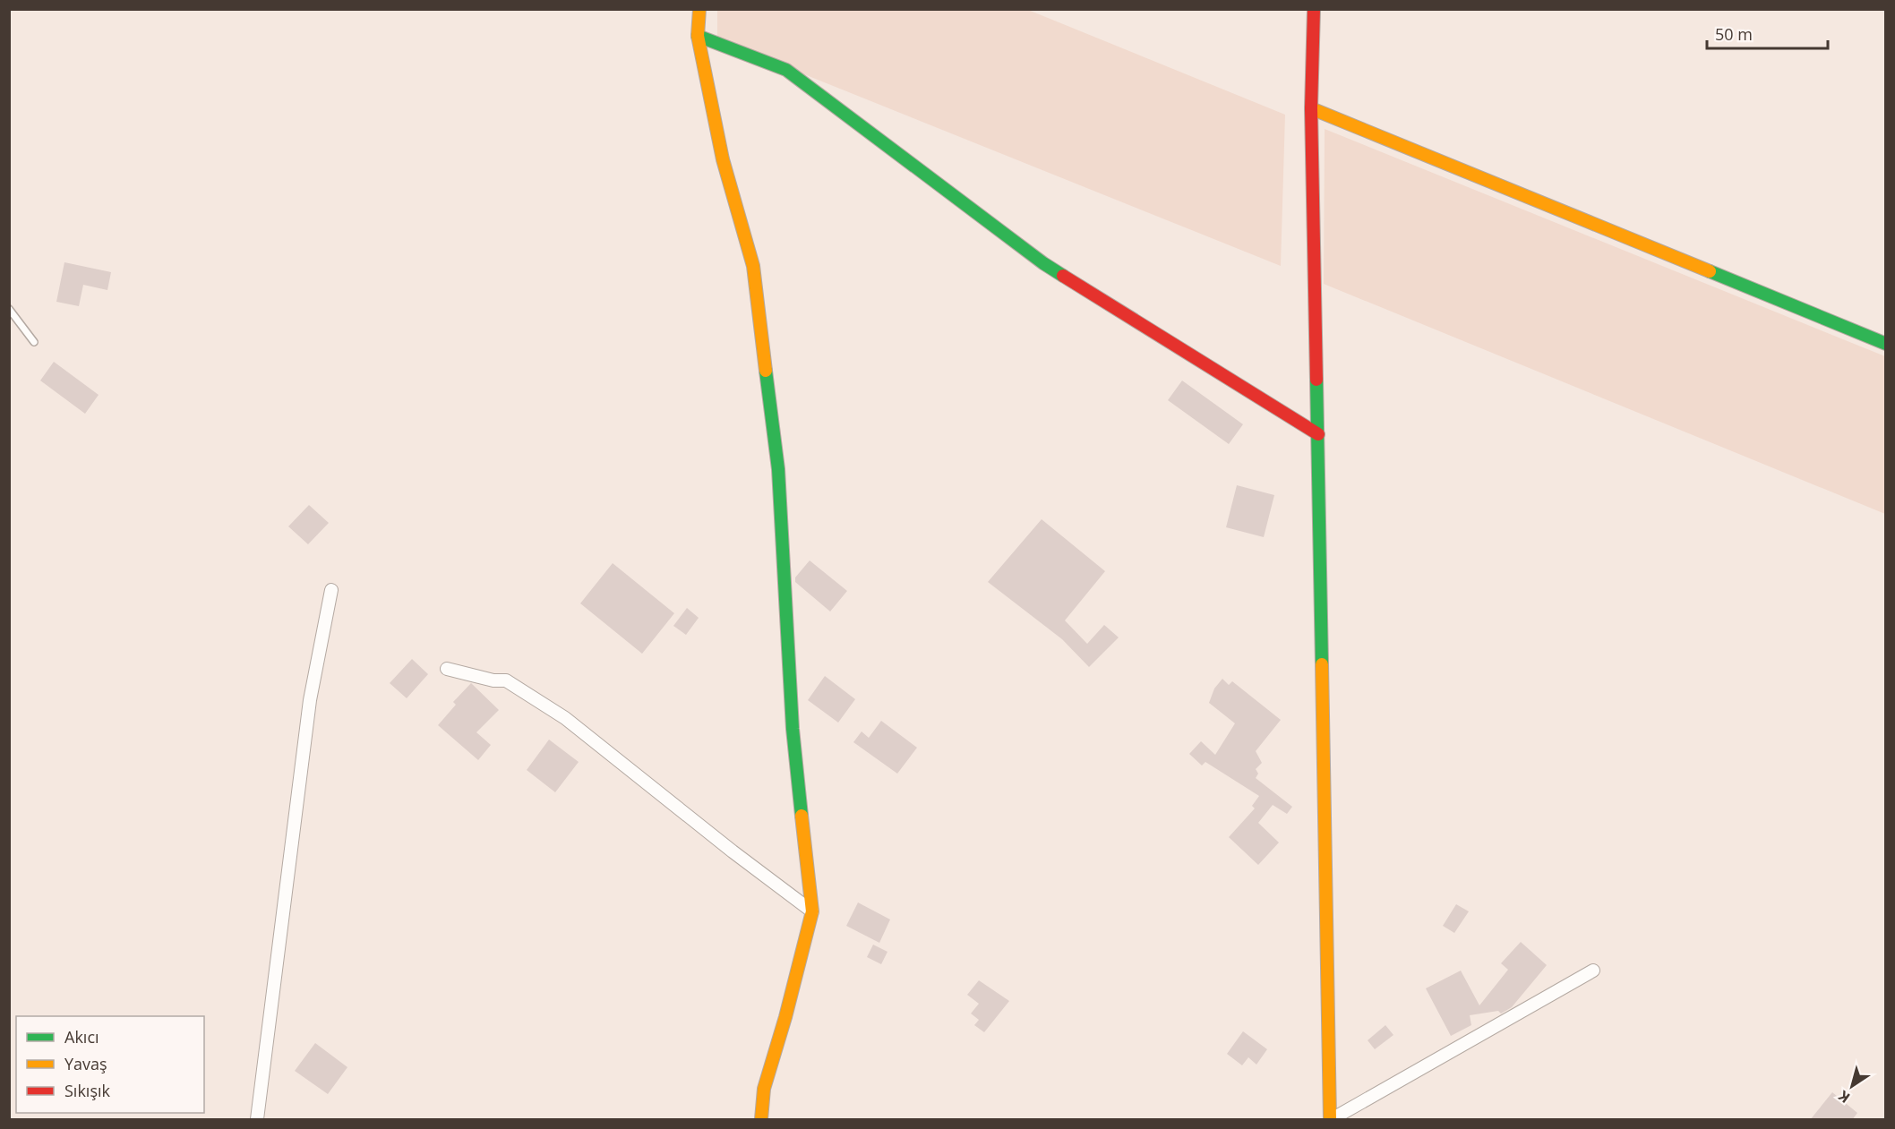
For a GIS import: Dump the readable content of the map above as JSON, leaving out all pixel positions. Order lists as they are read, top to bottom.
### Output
{
  "legend": ["Akıcı", "Yavaş", "Sıkışık"],
  "scale_bar": "50 m",
  "north": "bottom left"
}
